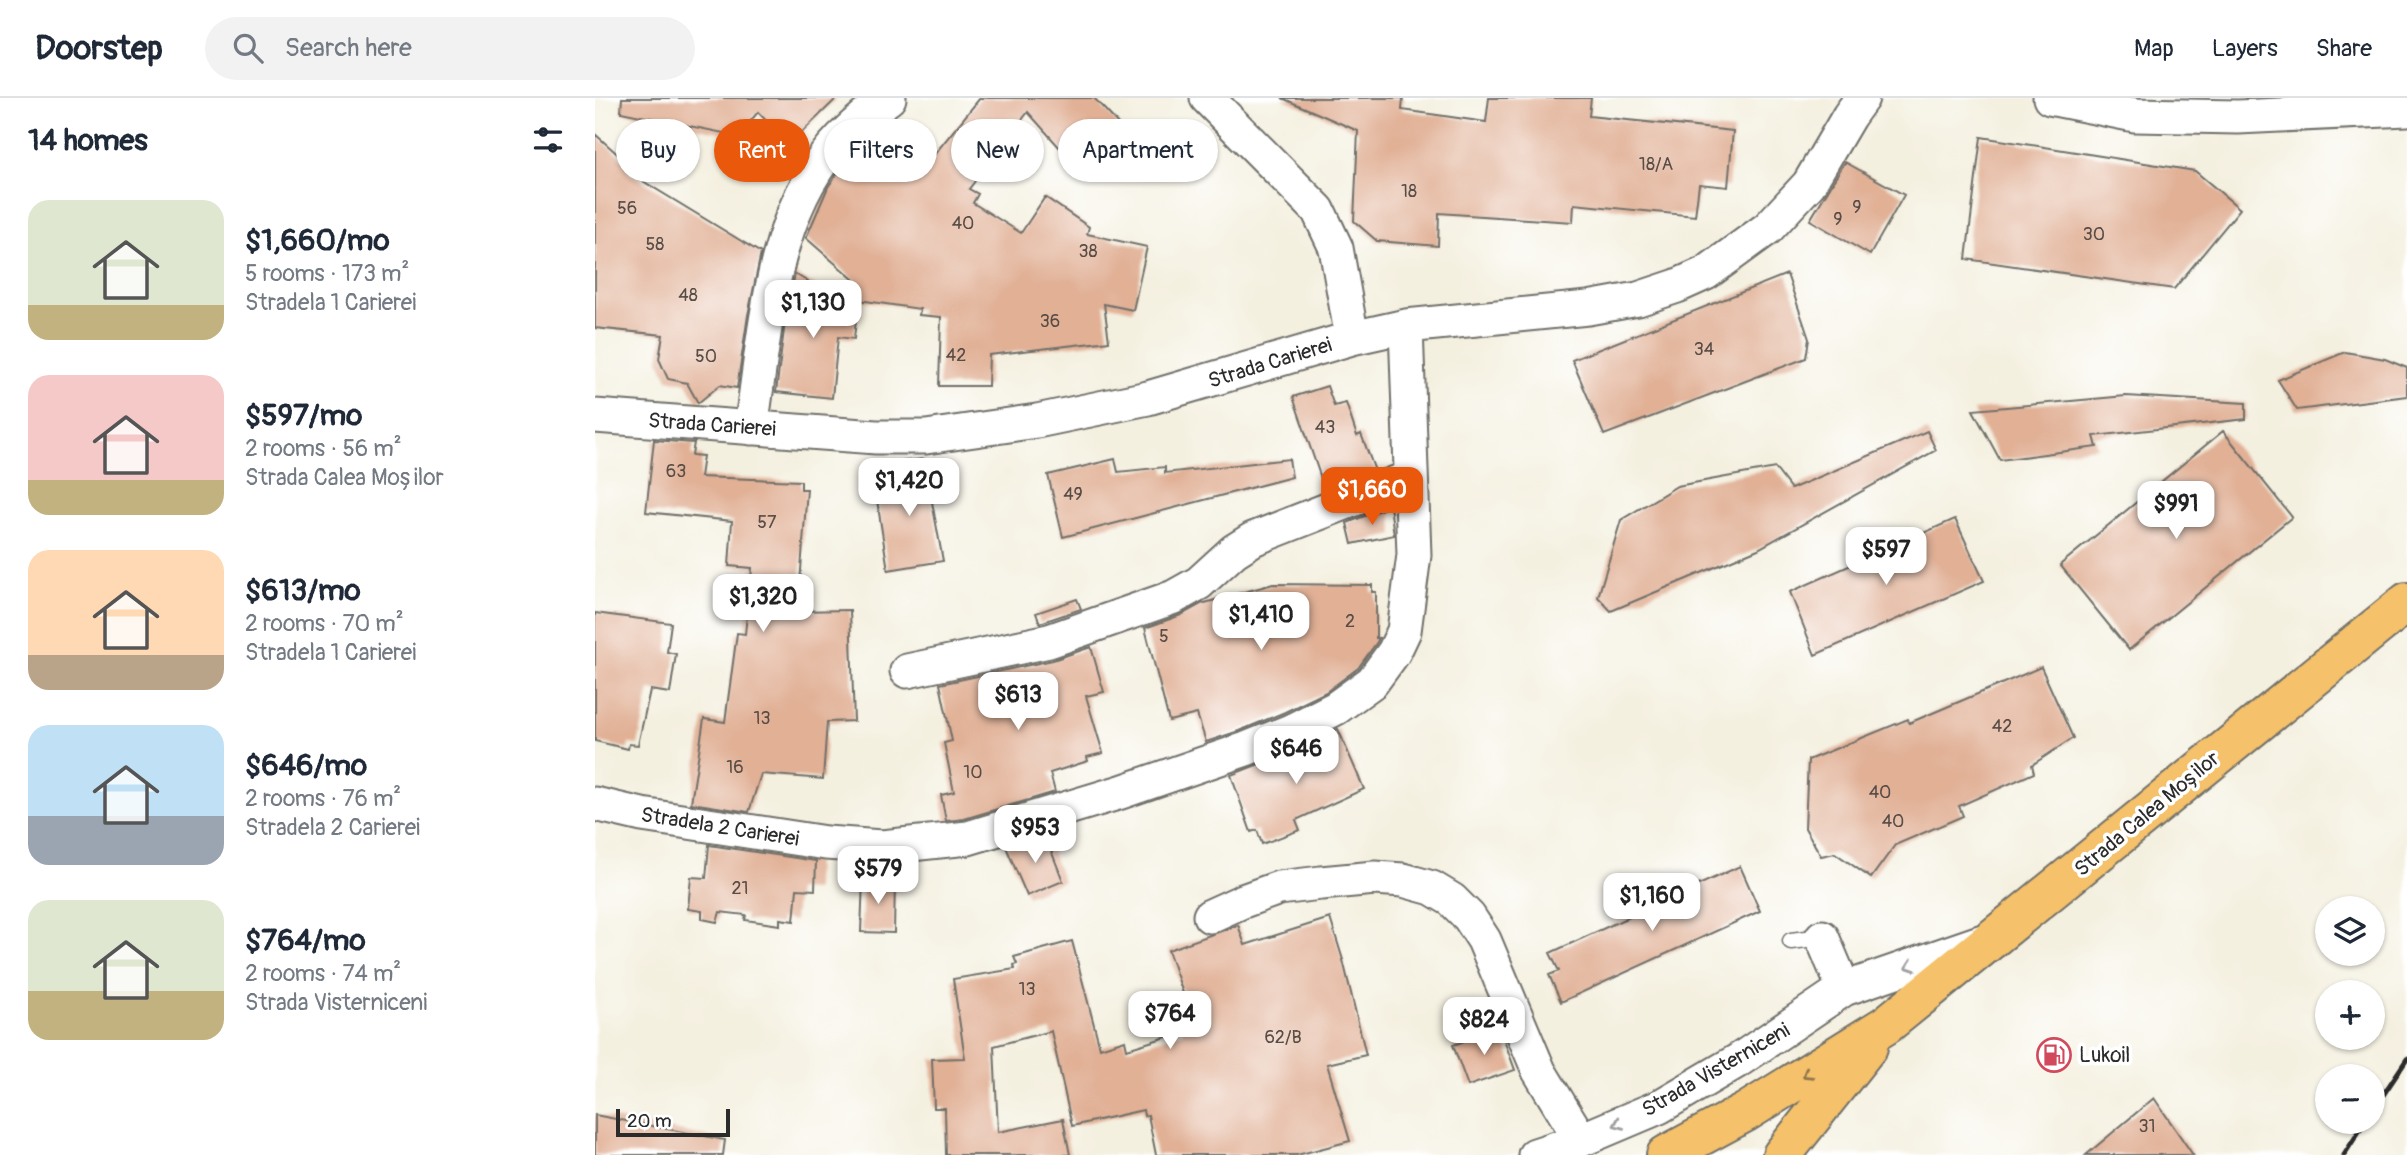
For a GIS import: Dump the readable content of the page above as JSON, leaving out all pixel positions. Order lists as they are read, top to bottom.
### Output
{
  "streets": {
    "main road": ["Strada Calea Moșilor"],
    "street": ["Strada Carierei", "Stradela 2 Carierei", "Strada Visterniceni"]
  },
  "crossings": [
    ["Strada Carierei", "Stradela 2 Carierei"],
    ["Strada Calea Moșilor", "Strada Visterniceni"]
  ],
  "one_way": ["Strada Visterniceni"],
  "places": {
    "fuel station": ["Lukoil"]
  },
  "house_numbers": [
    "18/A",
    "18",
    "9",
    "56",
    "9",
    "40",
    "30",
    "58",
    "38",
    "48",
    "36",
    "34",
    "42",
    "50",
    "43",
    "63",
    "49",
    "57",
    "2",
    "5",
    "13",
    "42",
    "16",
    "10",
    "40",
    "40",
    "21",
    "13",
    "62/B",
    "31"
  ],
  "scale_bar": "20 m",
  "page": {
    "header": "Doorstep",
    "search": "Search here",
    "nav": ["Map", "Layers", "Share"],
    "heading": "14 homes",
    "chip": [
      "Buy",
      "Rent",
      "Filters",
      "New",
      "Apartment"
    ],
    "list": [
      {
        "name": "$1,660/mo",
        "note": "5 rooms · 173 m² · Stradela 1 Carierei"
      },
      {
        "name": "$597/mo",
        "note": "2 rooms · 56 m² · Strada Calea Moșilor"
      },
      {
        "name": "$613/mo",
        "note": "2 rooms · 70 m² · Stradela 1 Carierei"
      },
      {
        "name": "$646/mo",
        "note": "2 rooms · 76 m² · Stradela 2 Carierei"
      },
      {
        "name": "$764/mo",
        "note": "2 rooms · 74 m² · Strada Visterniceni"
      }
    ],
    "price": [
      "$1,130",
      "$1,420",
      "$1,660",
      "$991",
      "$597",
      "$1,320",
      "$1,410",
      "$613",
      "$646",
      "$953",
      "$579",
      "$1,160",
      "$764",
      "$824"
    ],
    "map_buttons": ["+", "−"],
    "scale": "20 m"
  }
}
